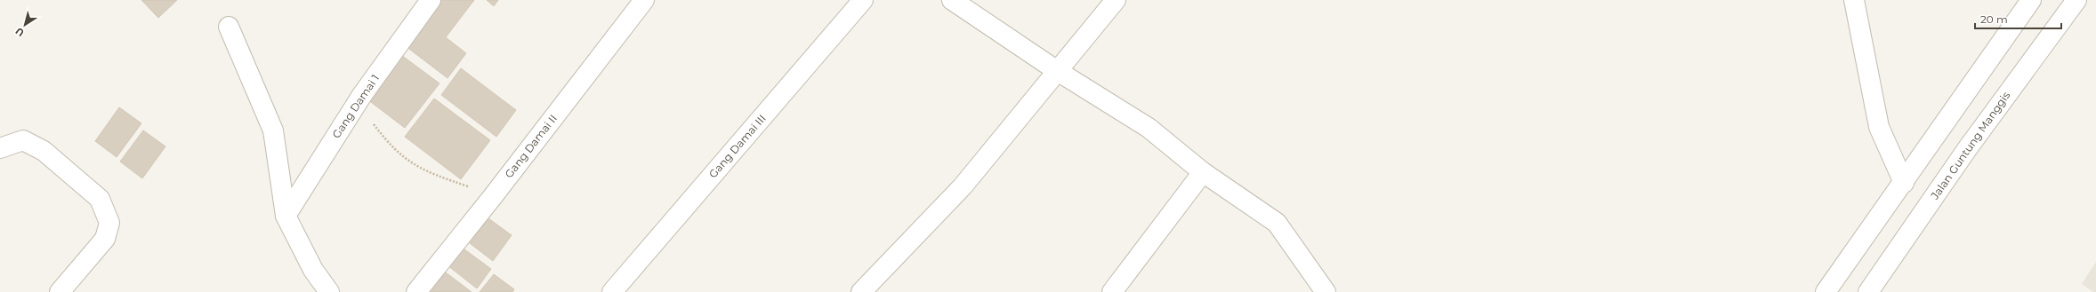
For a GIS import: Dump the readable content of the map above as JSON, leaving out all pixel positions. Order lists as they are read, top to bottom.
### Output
{
  "streets": {
    "street": [
      "Gang Damai 1",
      "Jalan Guntung Manggis",
      "Gang Damai II",
      "Gang Damai III"
    ]
  },
  "scale_bar": "20 m",
  "north": "bottom left"
}
